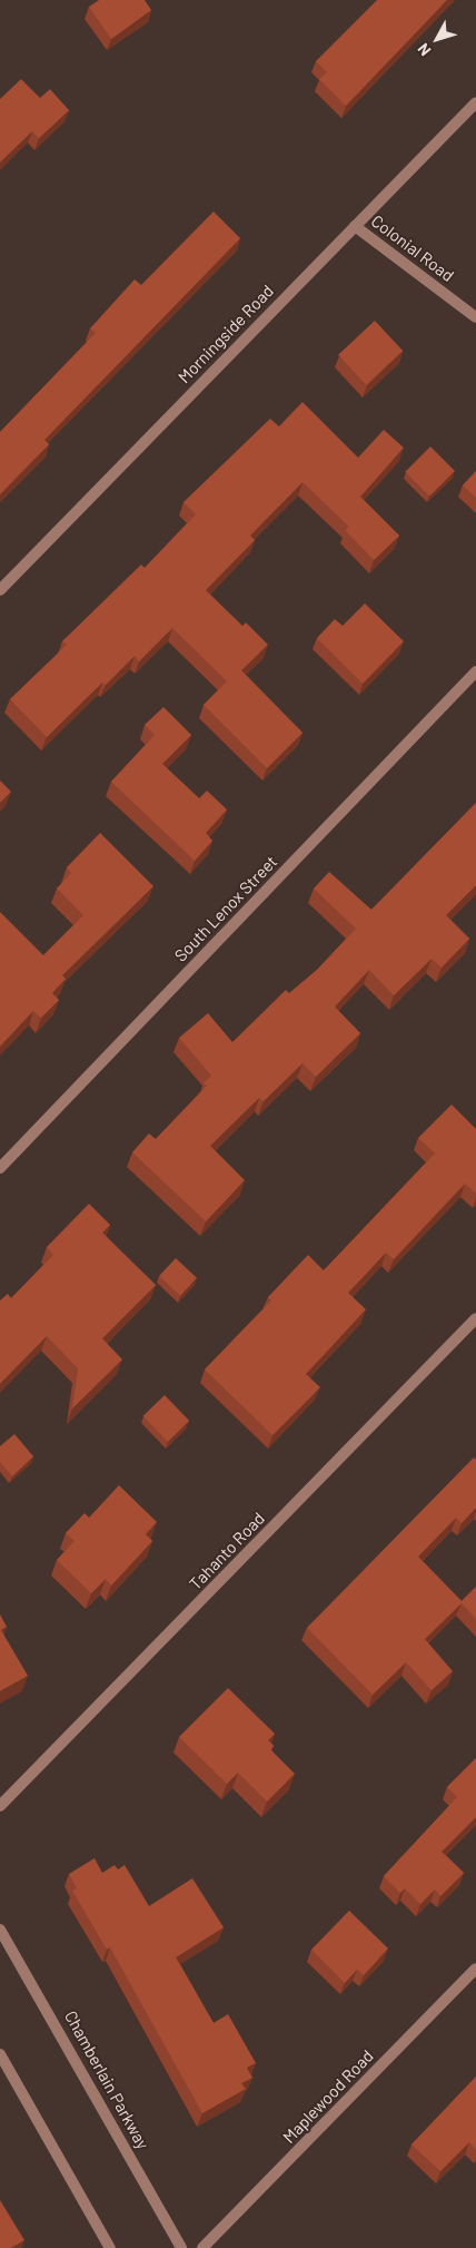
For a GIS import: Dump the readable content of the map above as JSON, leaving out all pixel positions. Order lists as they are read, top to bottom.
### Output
{
  "streets": {
    "street": [
      "Colonial Road",
      "Morningside Road",
      "South Lenox Street",
      "Tahanto Road",
      "Chamberlain Parkway",
      "Maplewood Road"
    ]
  },
  "crossings": [
    ["Colonial Road", "Morningside Road"]
  ],
  "north": "bottom left"
}
